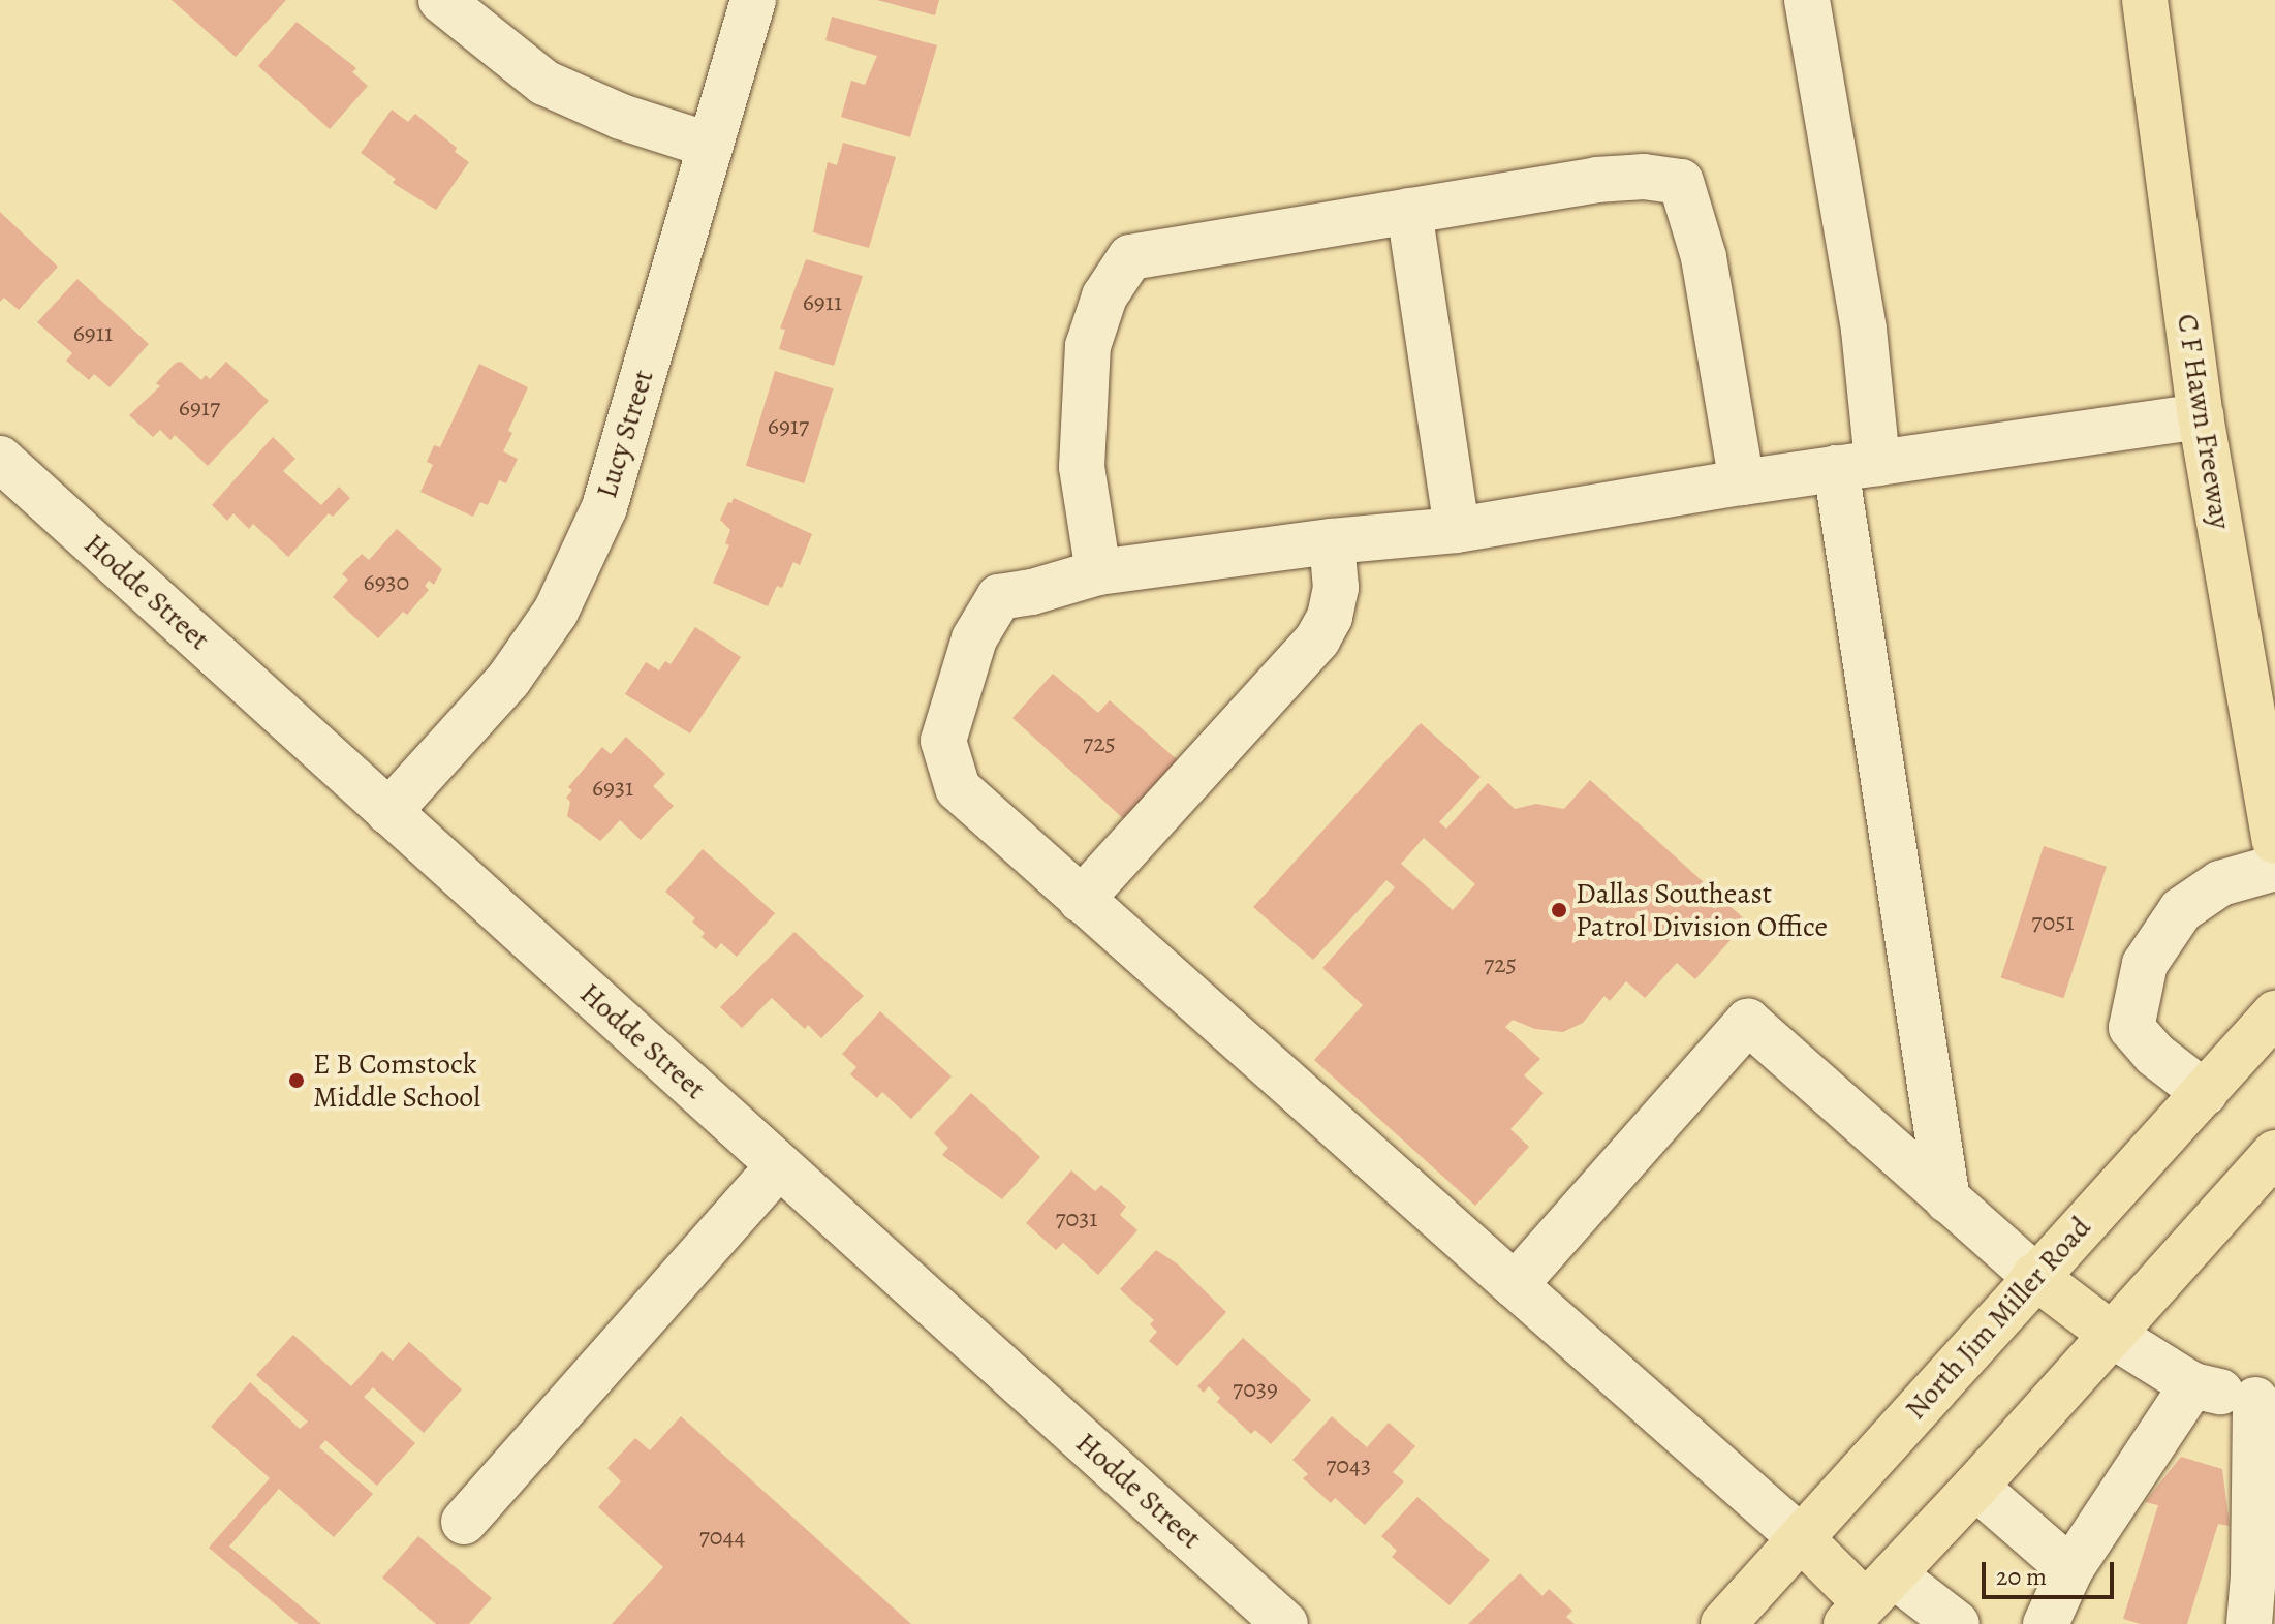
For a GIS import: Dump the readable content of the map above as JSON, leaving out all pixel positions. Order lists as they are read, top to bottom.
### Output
{
  "streets": {
    "main road": ["C F Hawn Freeway", "North Jim Miller Road"],
    "street": ["Lucy Street", "Hodde Street"]
  },
  "crossings": [
    ["Lucy Street", "Hodde Street"]
  ],
  "places": ["Dallas Southeast Patrol Division Office", "E B Comstock Middle School"],
  "house_numbers": [
    "6911",
    "6911",
    "6917",
    "6917",
    "6930",
    "725",
    "6931",
    "7051",
    "725",
    "7031",
    "7039",
    "7043",
    "7044"
  ],
  "scale_bar": "20 m"
}
